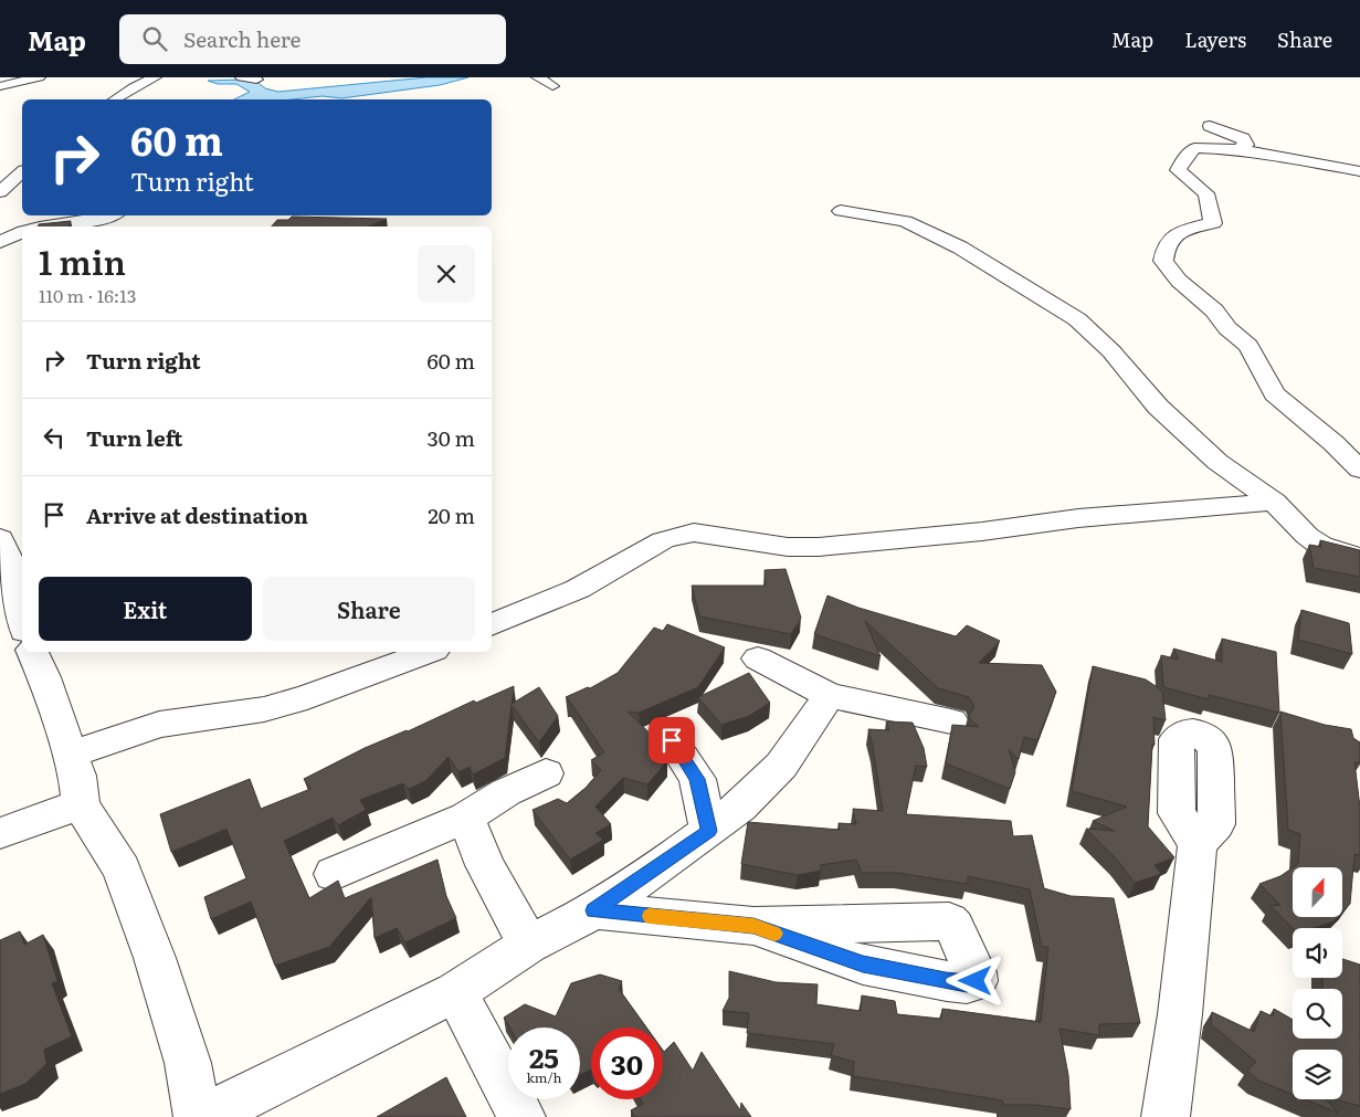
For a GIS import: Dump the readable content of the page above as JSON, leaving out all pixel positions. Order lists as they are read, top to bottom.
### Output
{
  "north": "top",
  "page": {
    "header": "Map",
    "search": "Search here",
    "nav": ["Map", "Layers", "Share"],
    "turn": ["60 m", "Turn right"],
    "heading": ["1 min", "110 m · 16:13"],
    "list": [
      {
        "name": "Turn right",
        "value": "60 m"
      },
      {
        "name": "Turn left",
        "value": "30 m"
      },
      {
        "name": "Arrive at destination",
        "value": "20 m"
      }
    ],
    "buttons": ["Exit", "Share"],
    "speed": "25 km/h",
    "limit": "30"
  }
}
